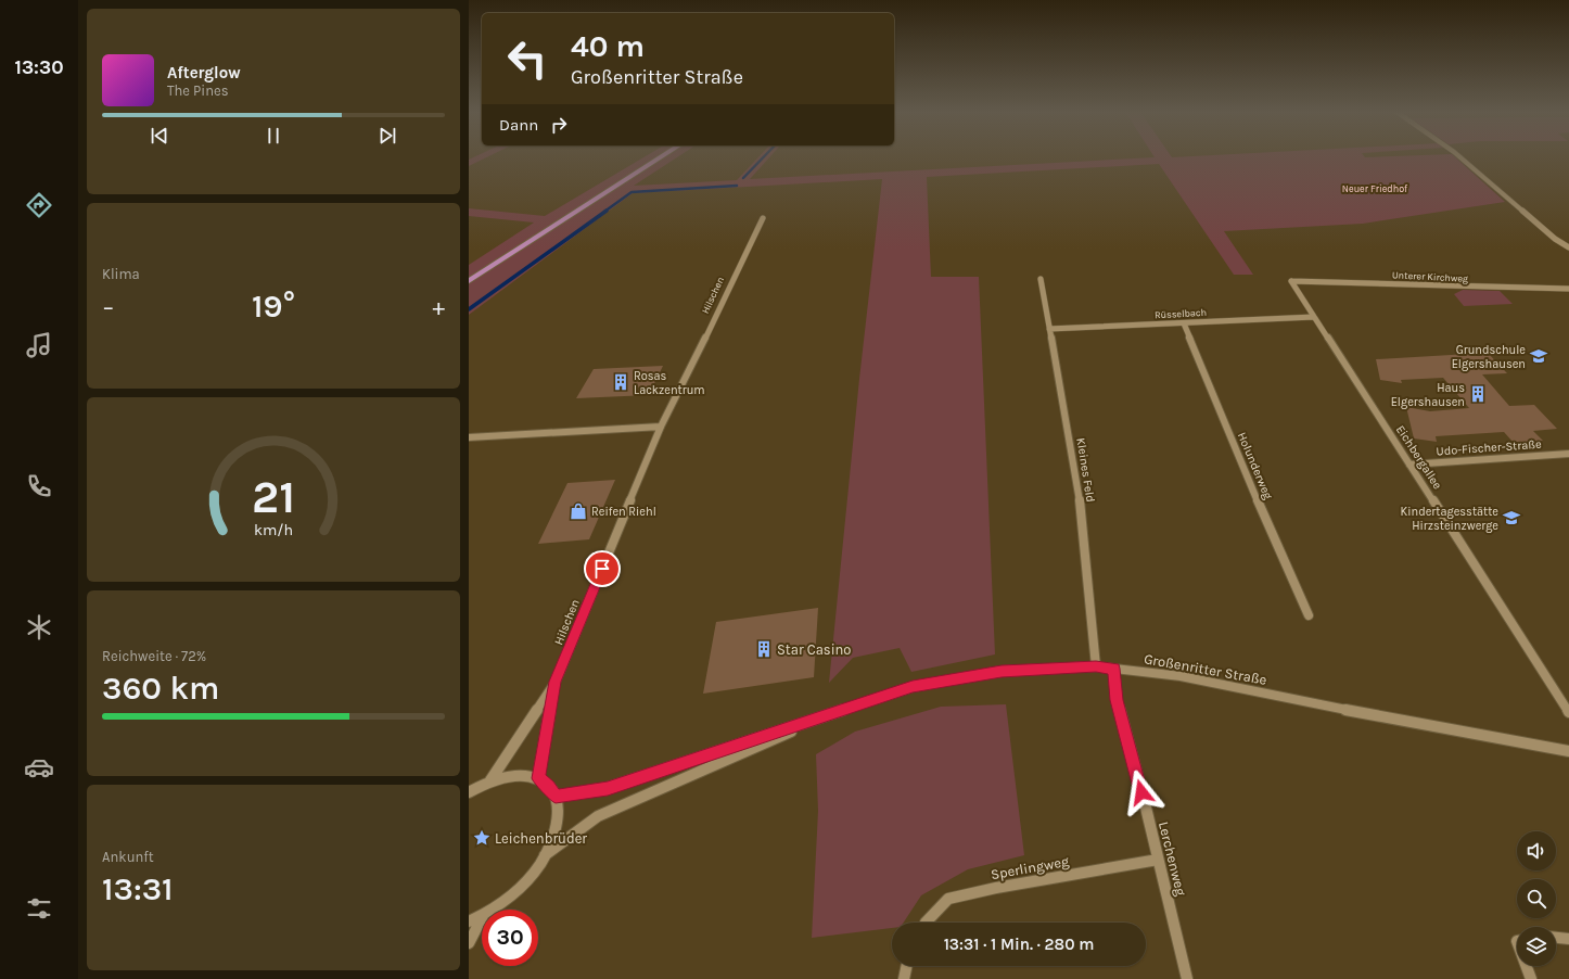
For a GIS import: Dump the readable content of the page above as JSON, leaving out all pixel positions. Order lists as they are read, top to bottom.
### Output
{
  "streets": {
    "street": [
      "Unterer Kirchweg",
      "Hilschen",
      "Rüsselbach",
      "Udo-Fischer-Straße",
      "Eichbergallee",
      "Holunderweg",
      "Kleines Feld",
      "Großenritter Straße",
      "Lerchenweg",
      "Sperlingweg"
    ]
  },
  "crossings": [
    ["Unterer Kirchweg", "Eichbergallee"],
    ["Rüsselbach", "Eichbergallee"],
    ["Rüsselbach", "Holunderweg"],
    ["Rüsselbach", "Kleines Feld"],
    ["Udo-Fischer-Straße", "Eichbergallee"],
    ["Kleines Feld", "Großenritter Straße"],
    ["Großenritter Straße", "Lerchenweg"],
    ["Lerchenweg", "Sperlingweg"]
  ],
  "parks": ["Neuer Friedhof"],
  "places": {
    "school or university": ["Grundschule Elgershausen", "Kindertagesstätte Hirzsteinzwerge"],
    "building": ["Rosas Lackzentrum", "Haus Elgershausen", "Star Casino"],
    "shop": ["Reifen Riehl"],
    "place": ["Leichenbrüder"]
  },
  "page": {
    "tabs": "13:30",
    "turn": ["40 m", "Großenritter Straße"],
    "song": ["Afterglow", "The Pines"],
    "then": "Dann",
    "tile": [
      "Klima",
      ["Reichweite · 72%", "360 km"],
      ["Ankunft", "13:31"]
    ],
    "heat": ["−", "19°", "+"],
    "limit": "30",
    "trip": "13:31 · 1 Min. · 280 m",
    "gauge": ["21", "km/h"]
  }
}
